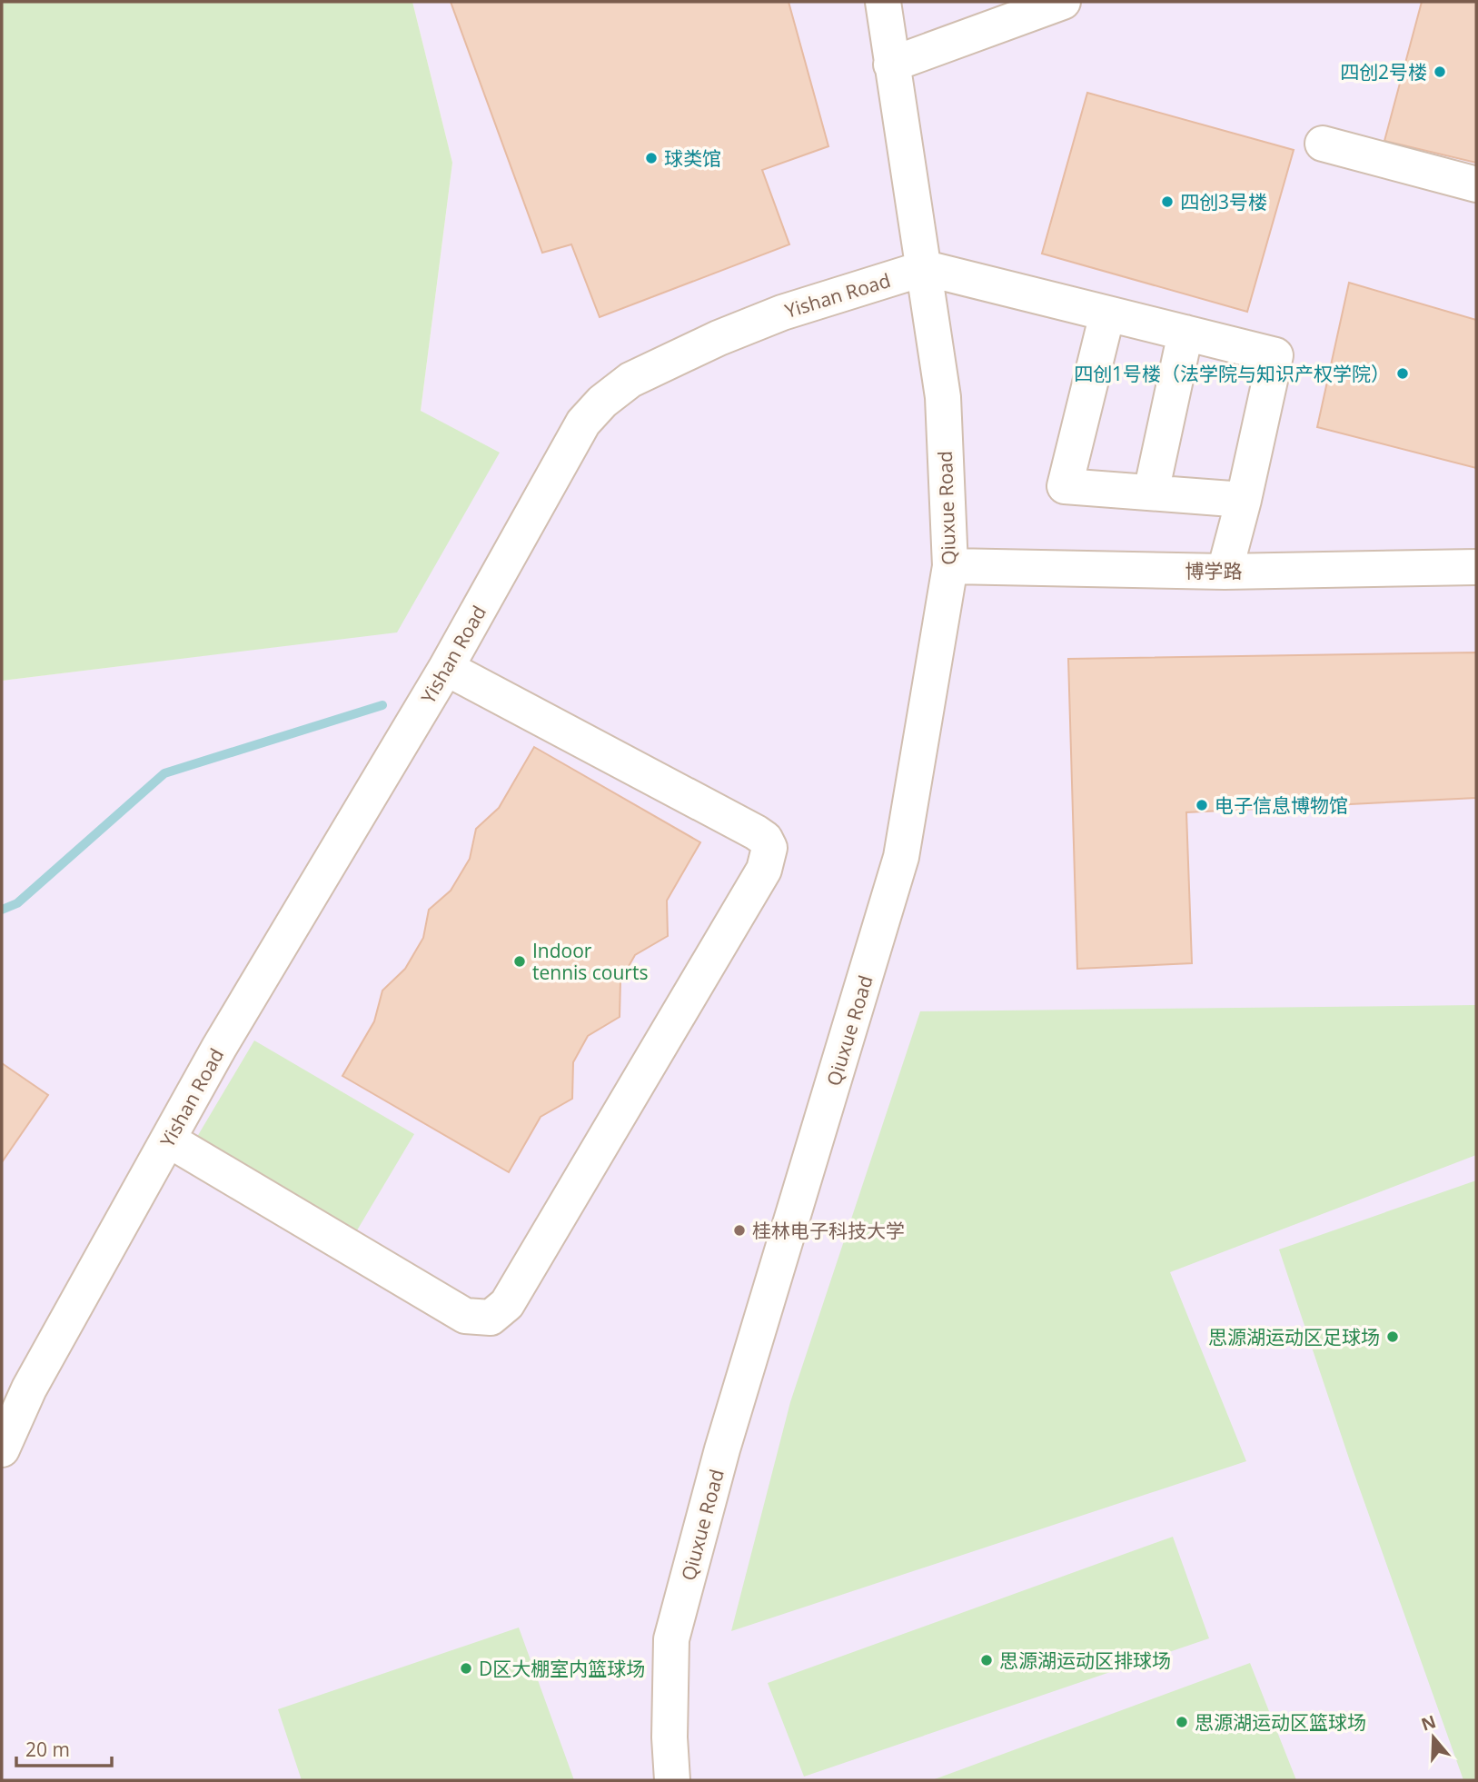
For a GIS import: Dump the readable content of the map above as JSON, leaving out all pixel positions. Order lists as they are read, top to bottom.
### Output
{
  "streets": {
    "street": ["Yishan Road", "Qiuxue Road", "博学路"]
  },
  "crossings": [
    ["Yishan Road", "Qiuxue Road"],
    ["Qiuxue Road", "博学路"]
  ],
  "places": [
    "四创2号楼",
    "球类馆",
    "四创3号楼",
    "四创1号楼（法学院与知识产权学院）",
    "电子信息博物馆",
    "Indoor tennis courts",
    "桂林电子科技大学",
    "思源湖运动区足球场",
    "思源湖运动区排球场",
    "D区大棚室内篮球场",
    "思源湖运动区篮球场"
  ],
  "scale_bar": "20 m",
  "north": "top"
}
